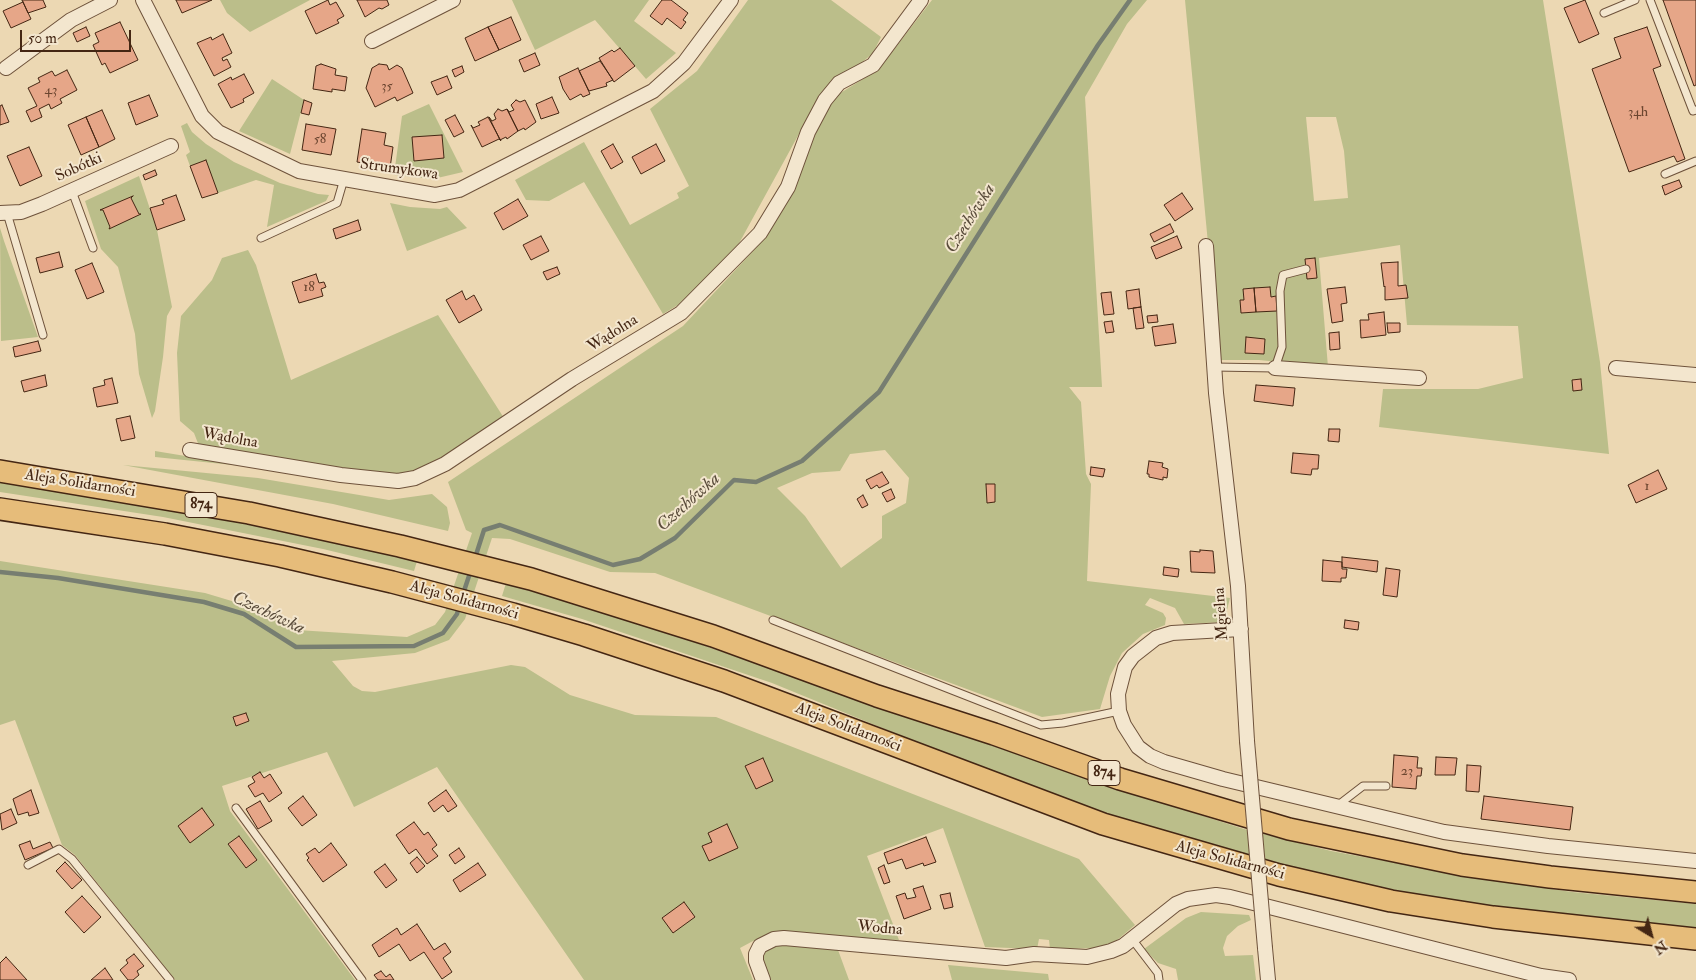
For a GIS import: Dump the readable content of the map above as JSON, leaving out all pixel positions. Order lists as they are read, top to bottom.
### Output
{
  "streets": {
    "main road": ["Aleja Solidarności", "874"],
    "street": [
      "Sobótki",
      "Strumykowa",
      "Wądolna",
      "Mgielna",
      "Wodna"
    ]
  },
  "water": ["Czechówka"],
  "house_numbers": [
    "35",
    "43",
    "34h",
    "58",
    "18",
    "1",
    "23"
  ],
  "scale_bar": "50 m",
  "north": "bottom right"
}
